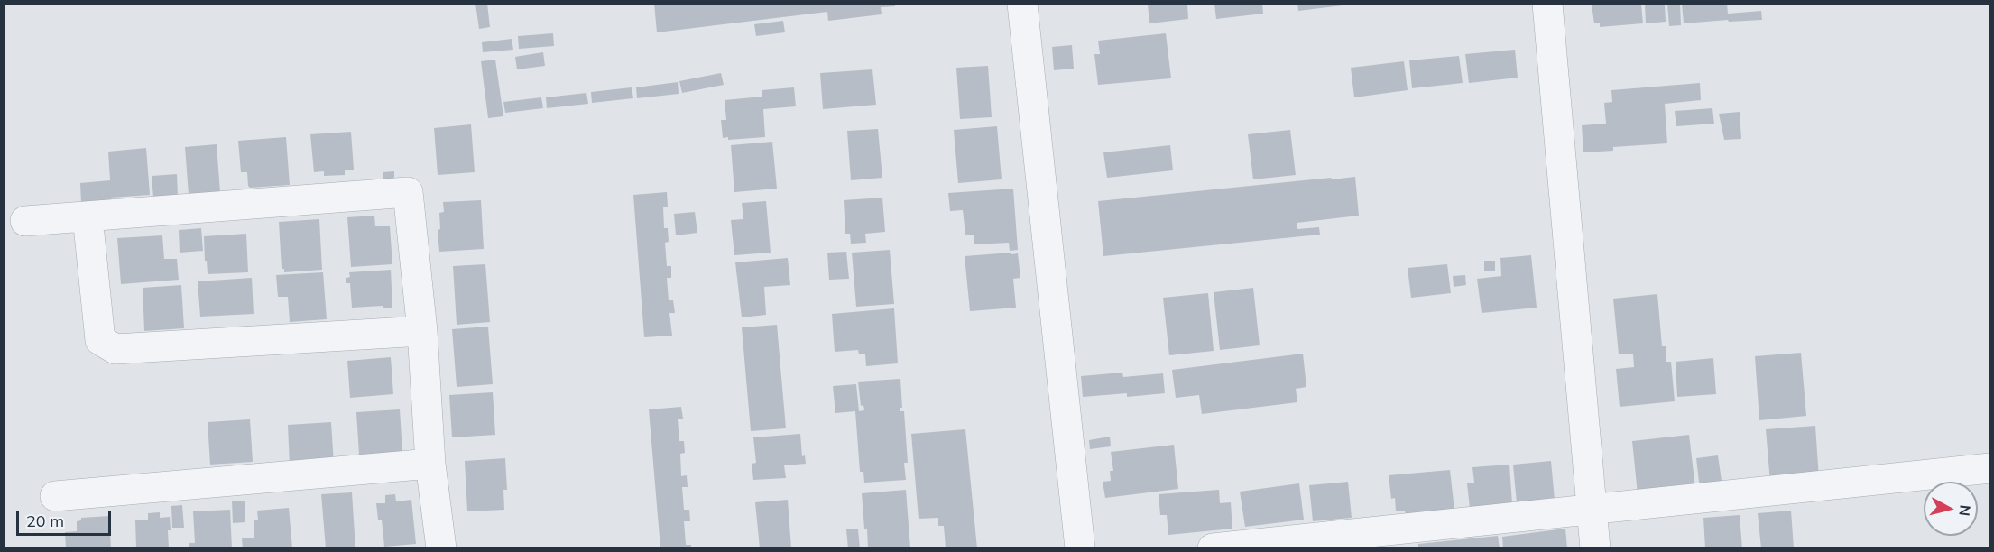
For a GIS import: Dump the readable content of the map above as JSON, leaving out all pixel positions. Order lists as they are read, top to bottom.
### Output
{
  "scale_bar": "20 m",
  "north": "right"
}
